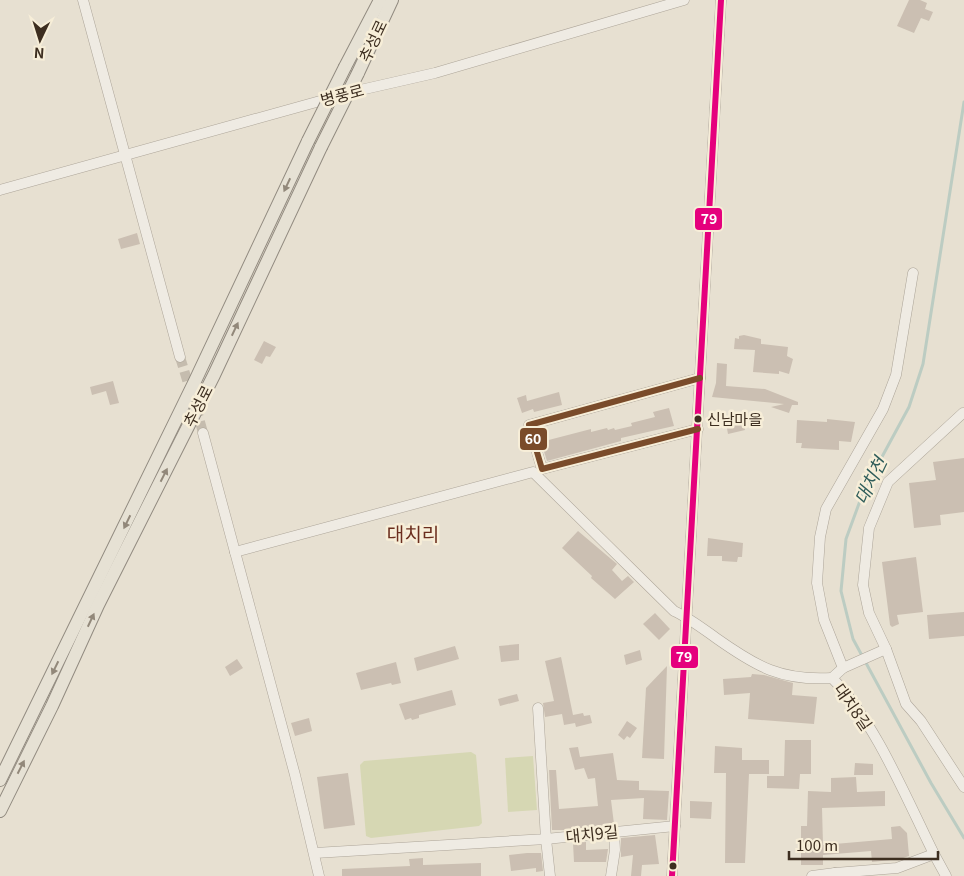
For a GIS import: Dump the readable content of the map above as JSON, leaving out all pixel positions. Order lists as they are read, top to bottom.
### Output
{
  "streets": {
    "main road": ["추성로"],
    "street": ["병풍로", "대치8길", "대치9길"]
  },
  "districts": ["대치리"],
  "water": ["대치천"],
  "places": ["신남마을"],
  "lines": ["transit line 79", "transit line 60"],
  "scale_bar": "100 m",
  "north": "bottom"
}
